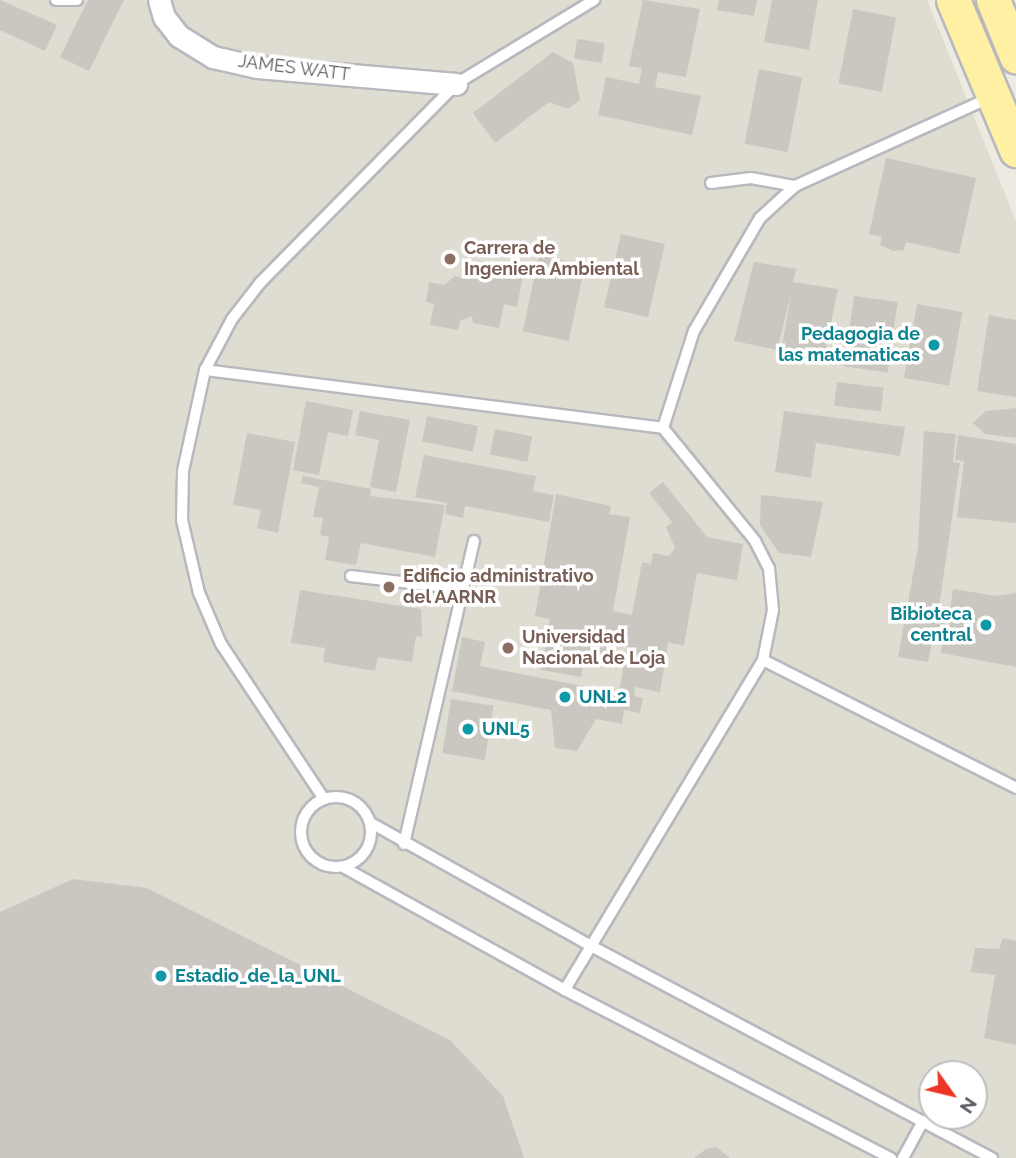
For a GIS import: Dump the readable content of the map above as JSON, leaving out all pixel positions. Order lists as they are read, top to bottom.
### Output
{
  "streets": {
    "street": ["JAMES WATT"]
  },
  "places": [
    "Carrera de Ingeniera Ambiental",
    "Pedagogia de las matematicas",
    "Edificio administrativo del AARNR",
    "Bibioteca central",
    "Universidad Nacional de Loja",
    "UNL2",
    "UNL5",
    "Estadio_de_la_UNL"
  ],
  "north": "bottom right"
}
